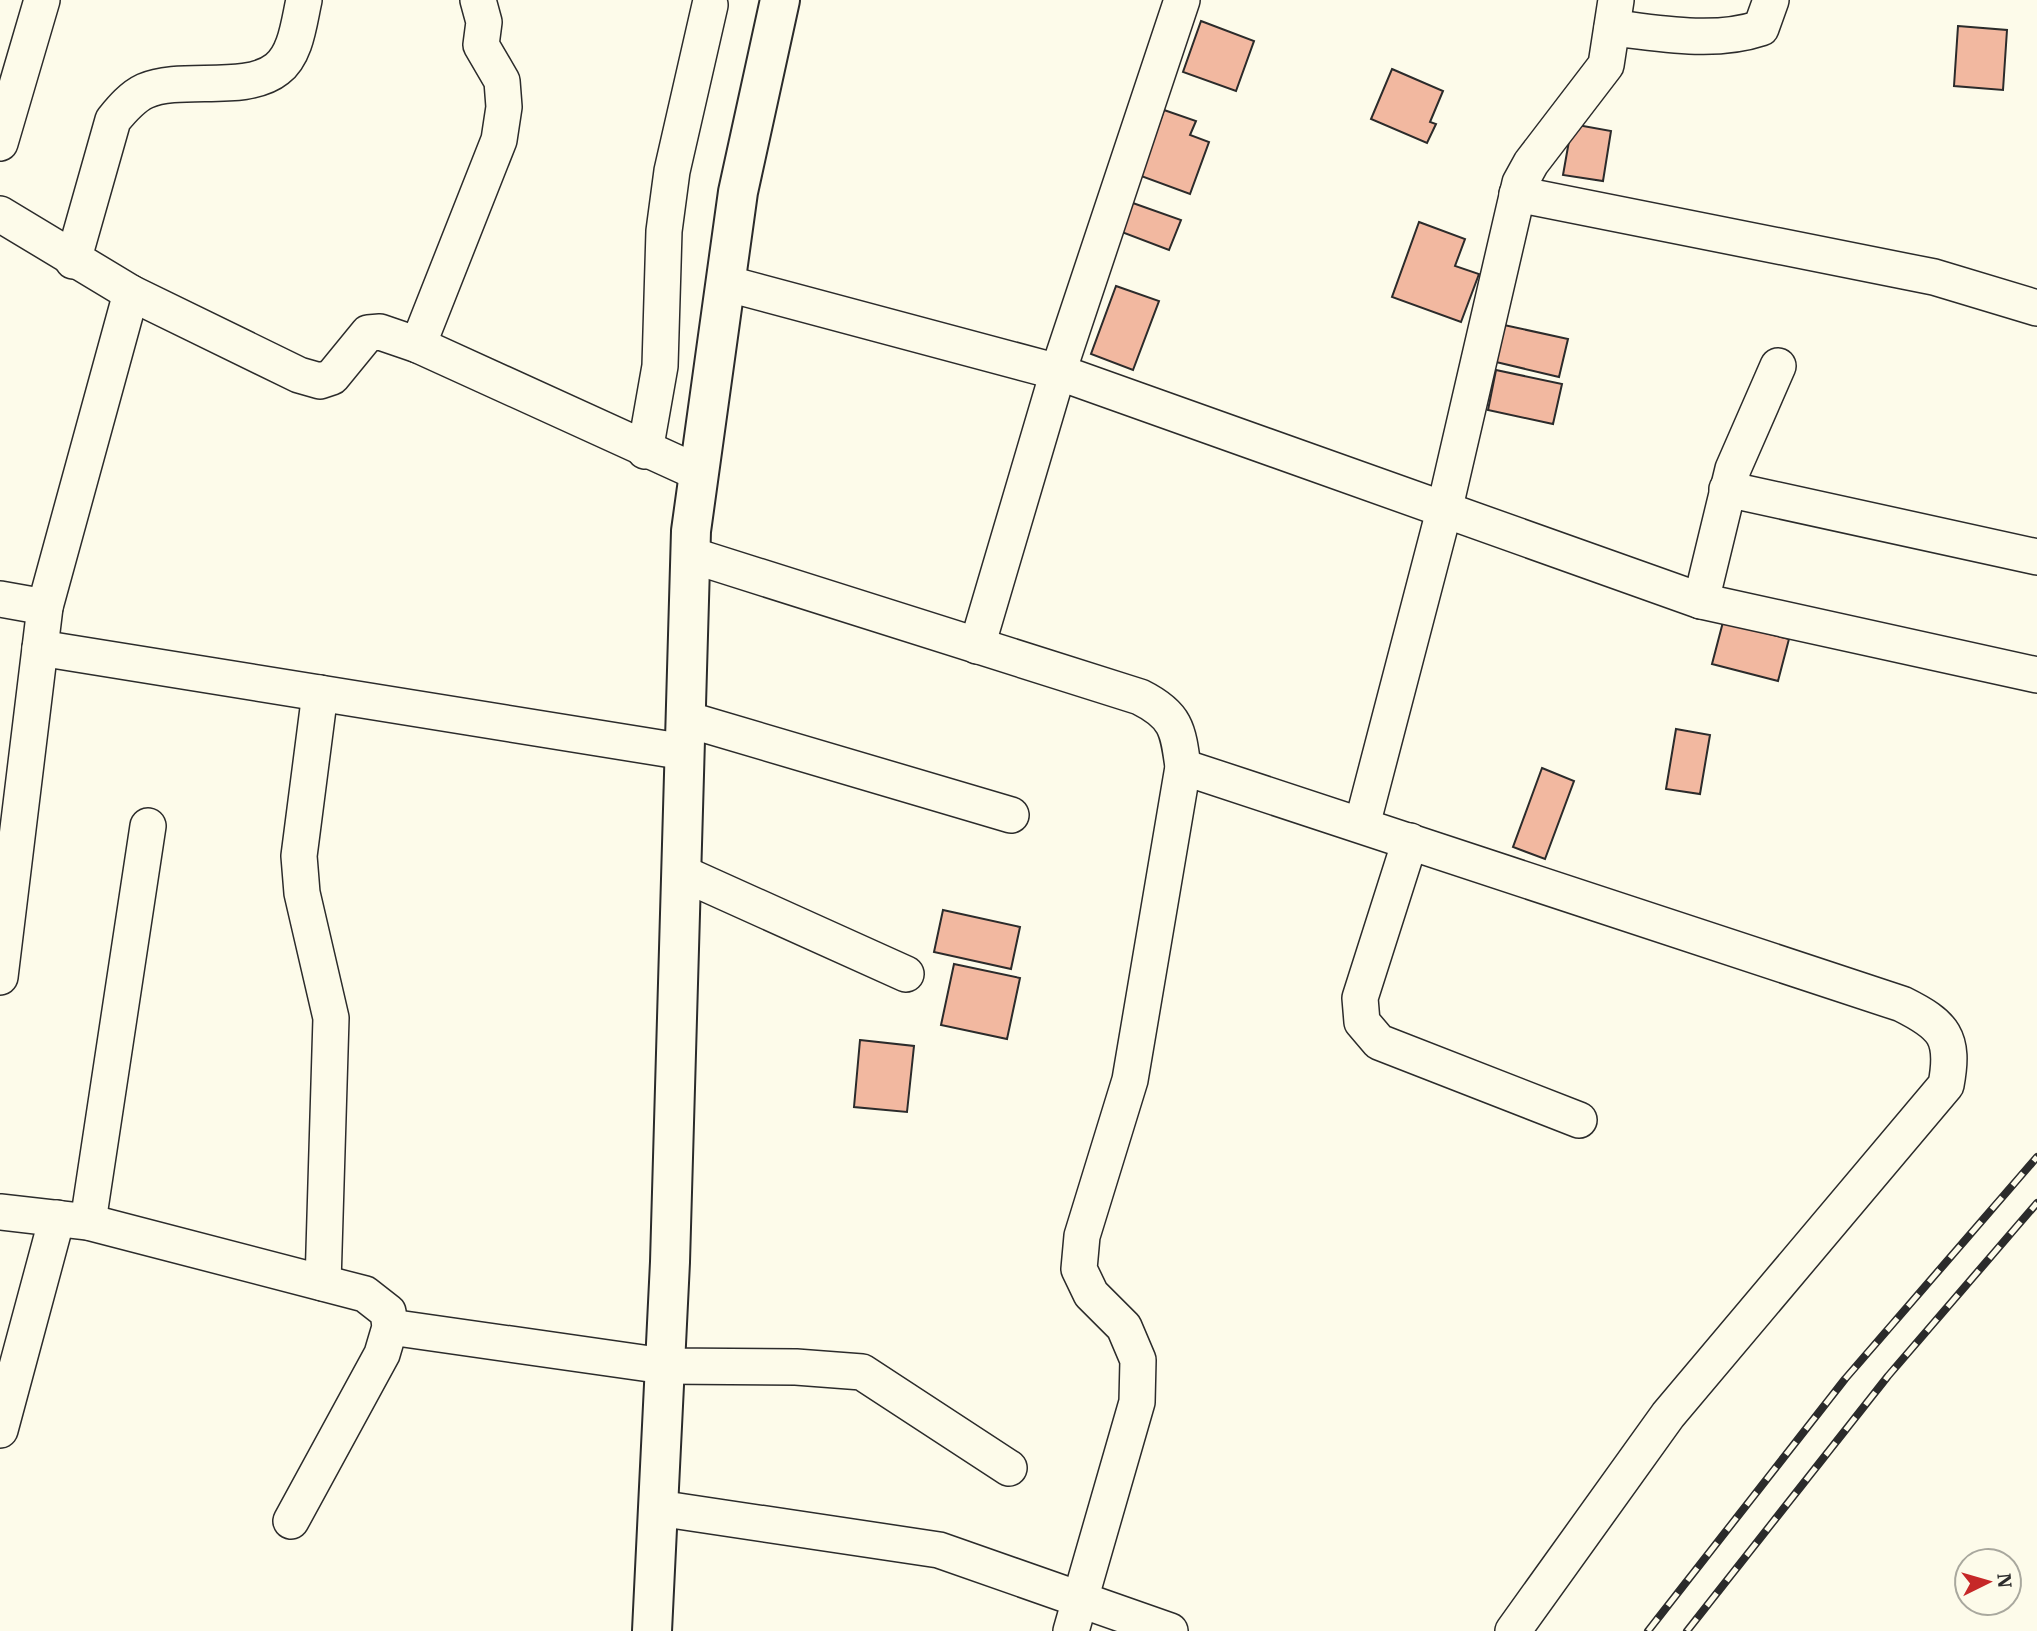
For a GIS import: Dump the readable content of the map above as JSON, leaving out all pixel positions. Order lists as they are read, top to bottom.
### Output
{
  "north": "right"
}
